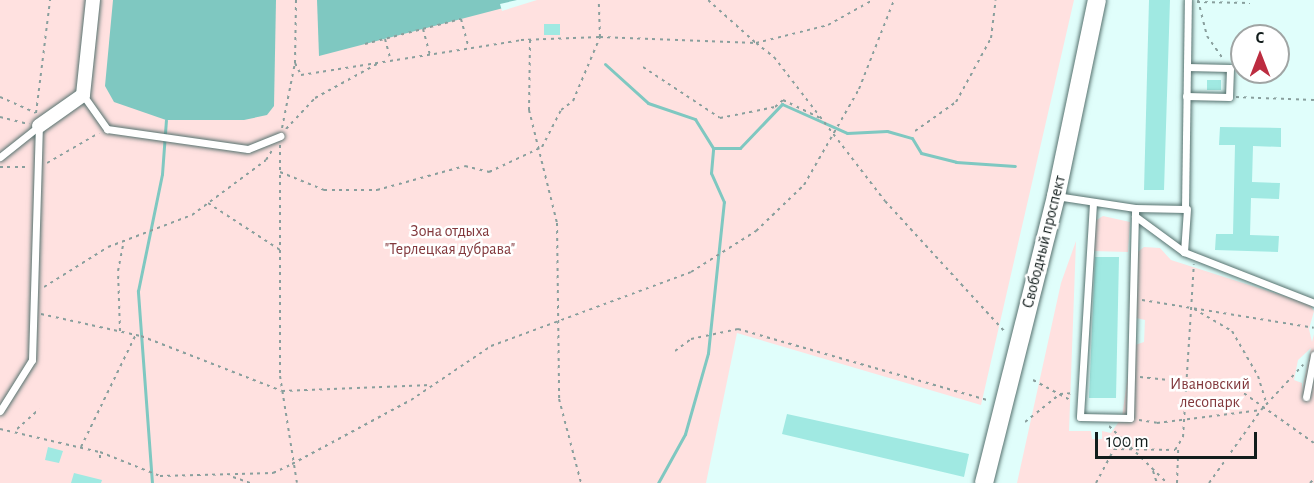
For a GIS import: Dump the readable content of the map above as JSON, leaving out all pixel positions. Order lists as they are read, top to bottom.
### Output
{
  "streets": {
    "main road": ["Свободный проспект"]
  },
  "parks": ["Зона отдыха \"Терлецкая дубрава\"", "Ивановский лесопарк"],
  "scale_bar": "100 m",
  "north": "top"
}
